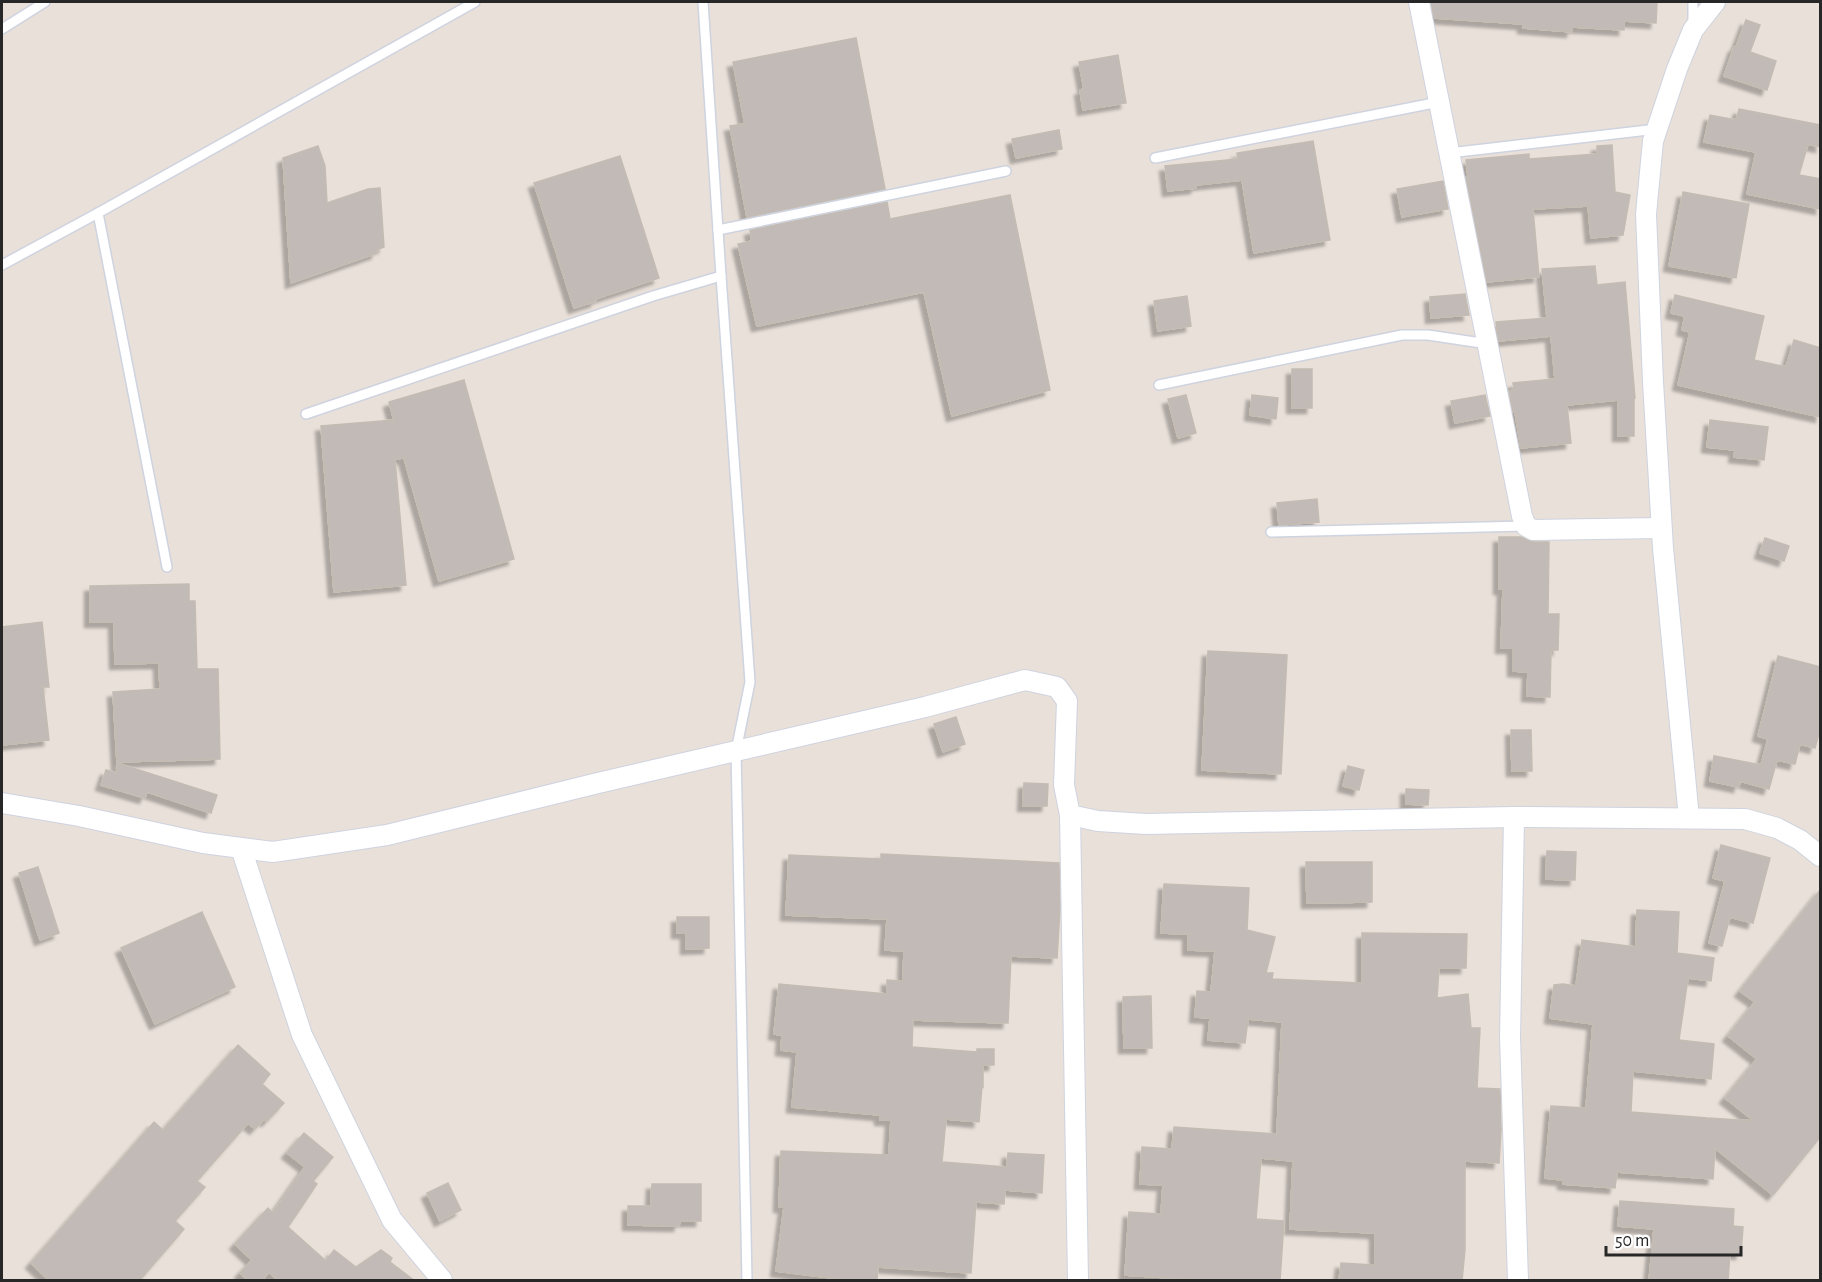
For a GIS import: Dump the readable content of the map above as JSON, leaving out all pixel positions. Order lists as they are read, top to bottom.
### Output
{
  "scale_bar": "50 m"
}
